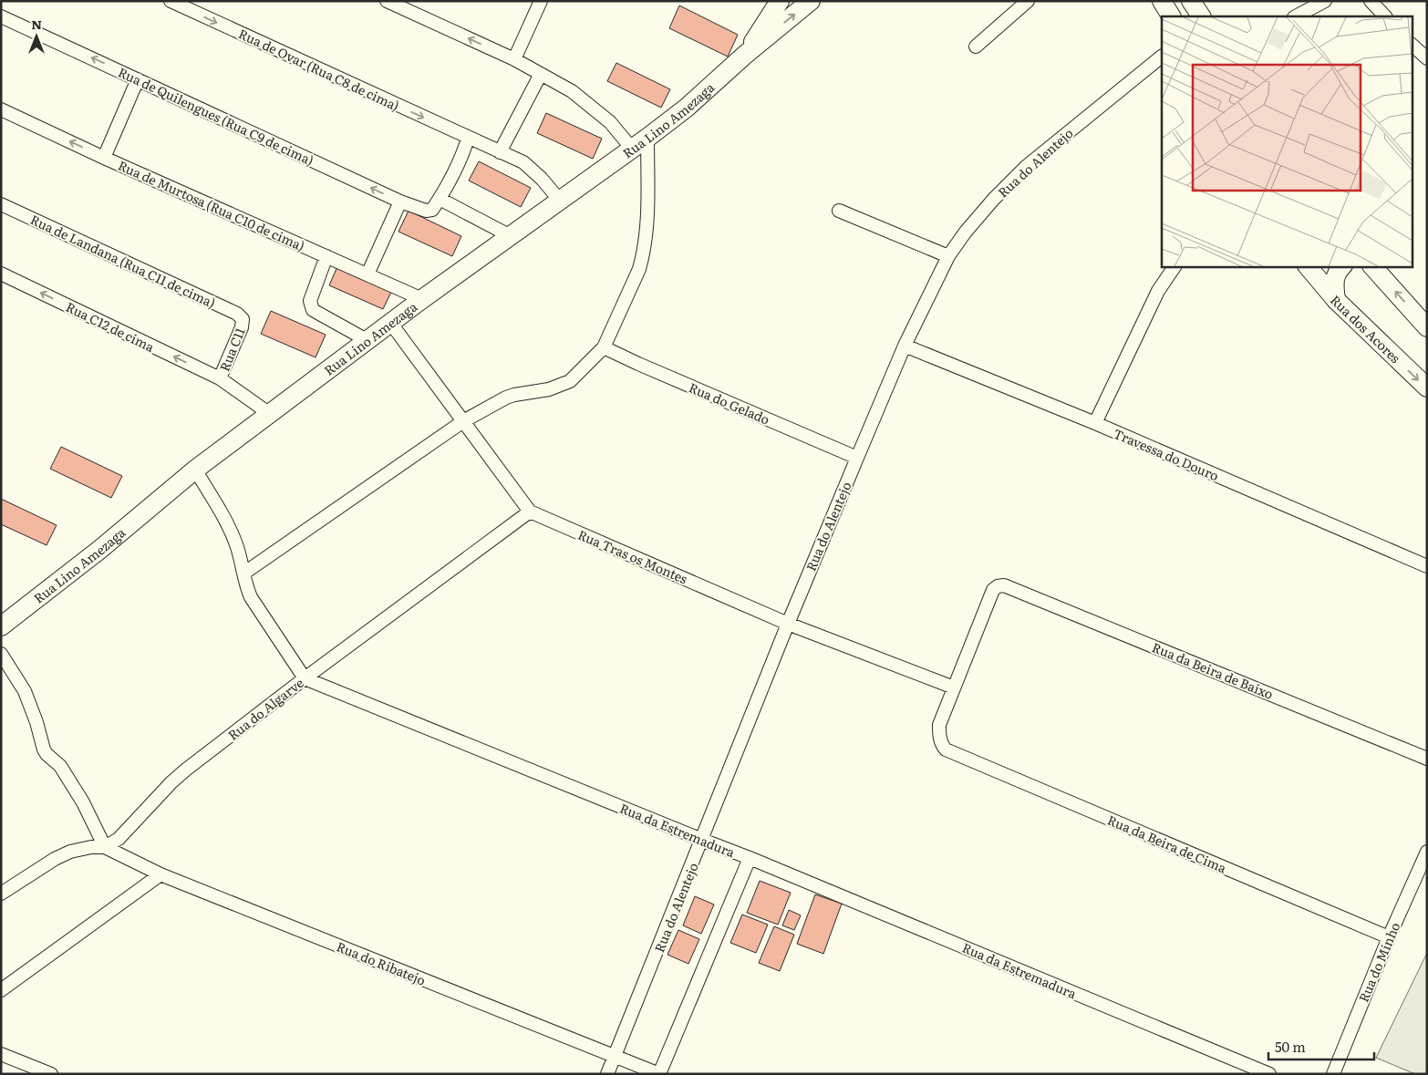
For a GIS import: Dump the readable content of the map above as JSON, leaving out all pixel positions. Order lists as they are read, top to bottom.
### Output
{
  "streets": {
    "street": [
      "Rua de Ovar (Rua C8 de cima)",
      "Rua de Quilengues (Rua C9 de cima)",
      "Rua Lino Amezaga",
      "Rua do Alentejo",
      "Rua de Murtosa (Rua C10 de cima)",
      "Rua de Landana (Rua C11 de cima)",
      "Rua C12 de cima",
      "Rua dos Acores",
      "Rua C11",
      "Rua do Gelado",
      "Travessa do Douro",
      "Rua Tras os Montes",
      "Rua da Beira de Baixo",
      "Rua do Algarve",
      "Rua da Estremadura",
      "Rua da Beira de Cima",
      "Rua do Minho",
      "Rua do Ribatejo"
    ]
  },
  "crossings": [
    ["Rua de Ovar (Rua C8 de cima)", "Rua Lino Amezaga"],
    ["Rua Lino Amezaga", "Rua de Murtosa (Rua C10 de cima)"],
    ["Rua Lino Amezaga", "Rua C12 de cima"],
    ["Rua do Alentejo", "Rua do Gelado"],
    ["Rua do Alentejo", "Travessa do Douro"],
    ["Rua do Alentejo", "Rua Tras os Montes"],
    ["Rua do Alentejo", "Rua da Estremadura"],
    ["Rua do Alentejo", "Rua do Ribatejo"],
    ["Rua de Landana (Rua C11 de cima)", "Rua C11"],
    ["Rua C12 de cima", "Rua C11"],
    ["Rua Tras os Montes", "Rua da Beira de Baixo"],
    ["Rua Tras os Montes", "Rua do Algarve"],
    ["Rua Tras os Montes", "Rua da Beira de Cima"],
    ["Rua da Beira de Baixo", "Rua da Beira de Cima"],
    ["Rua do Algarve", "Rua da Estremadura"],
    ["Rua do Algarve", "Rua do Ribatejo"],
    ["Rua da Beira de Cima", "Rua do Minho"]
  ],
  "one_way": ["Rua de Quilengues (Rua C9 de cima)", "Rua C12 de cima"],
  "scale_bar": "50 m",
  "north": "top"
}
